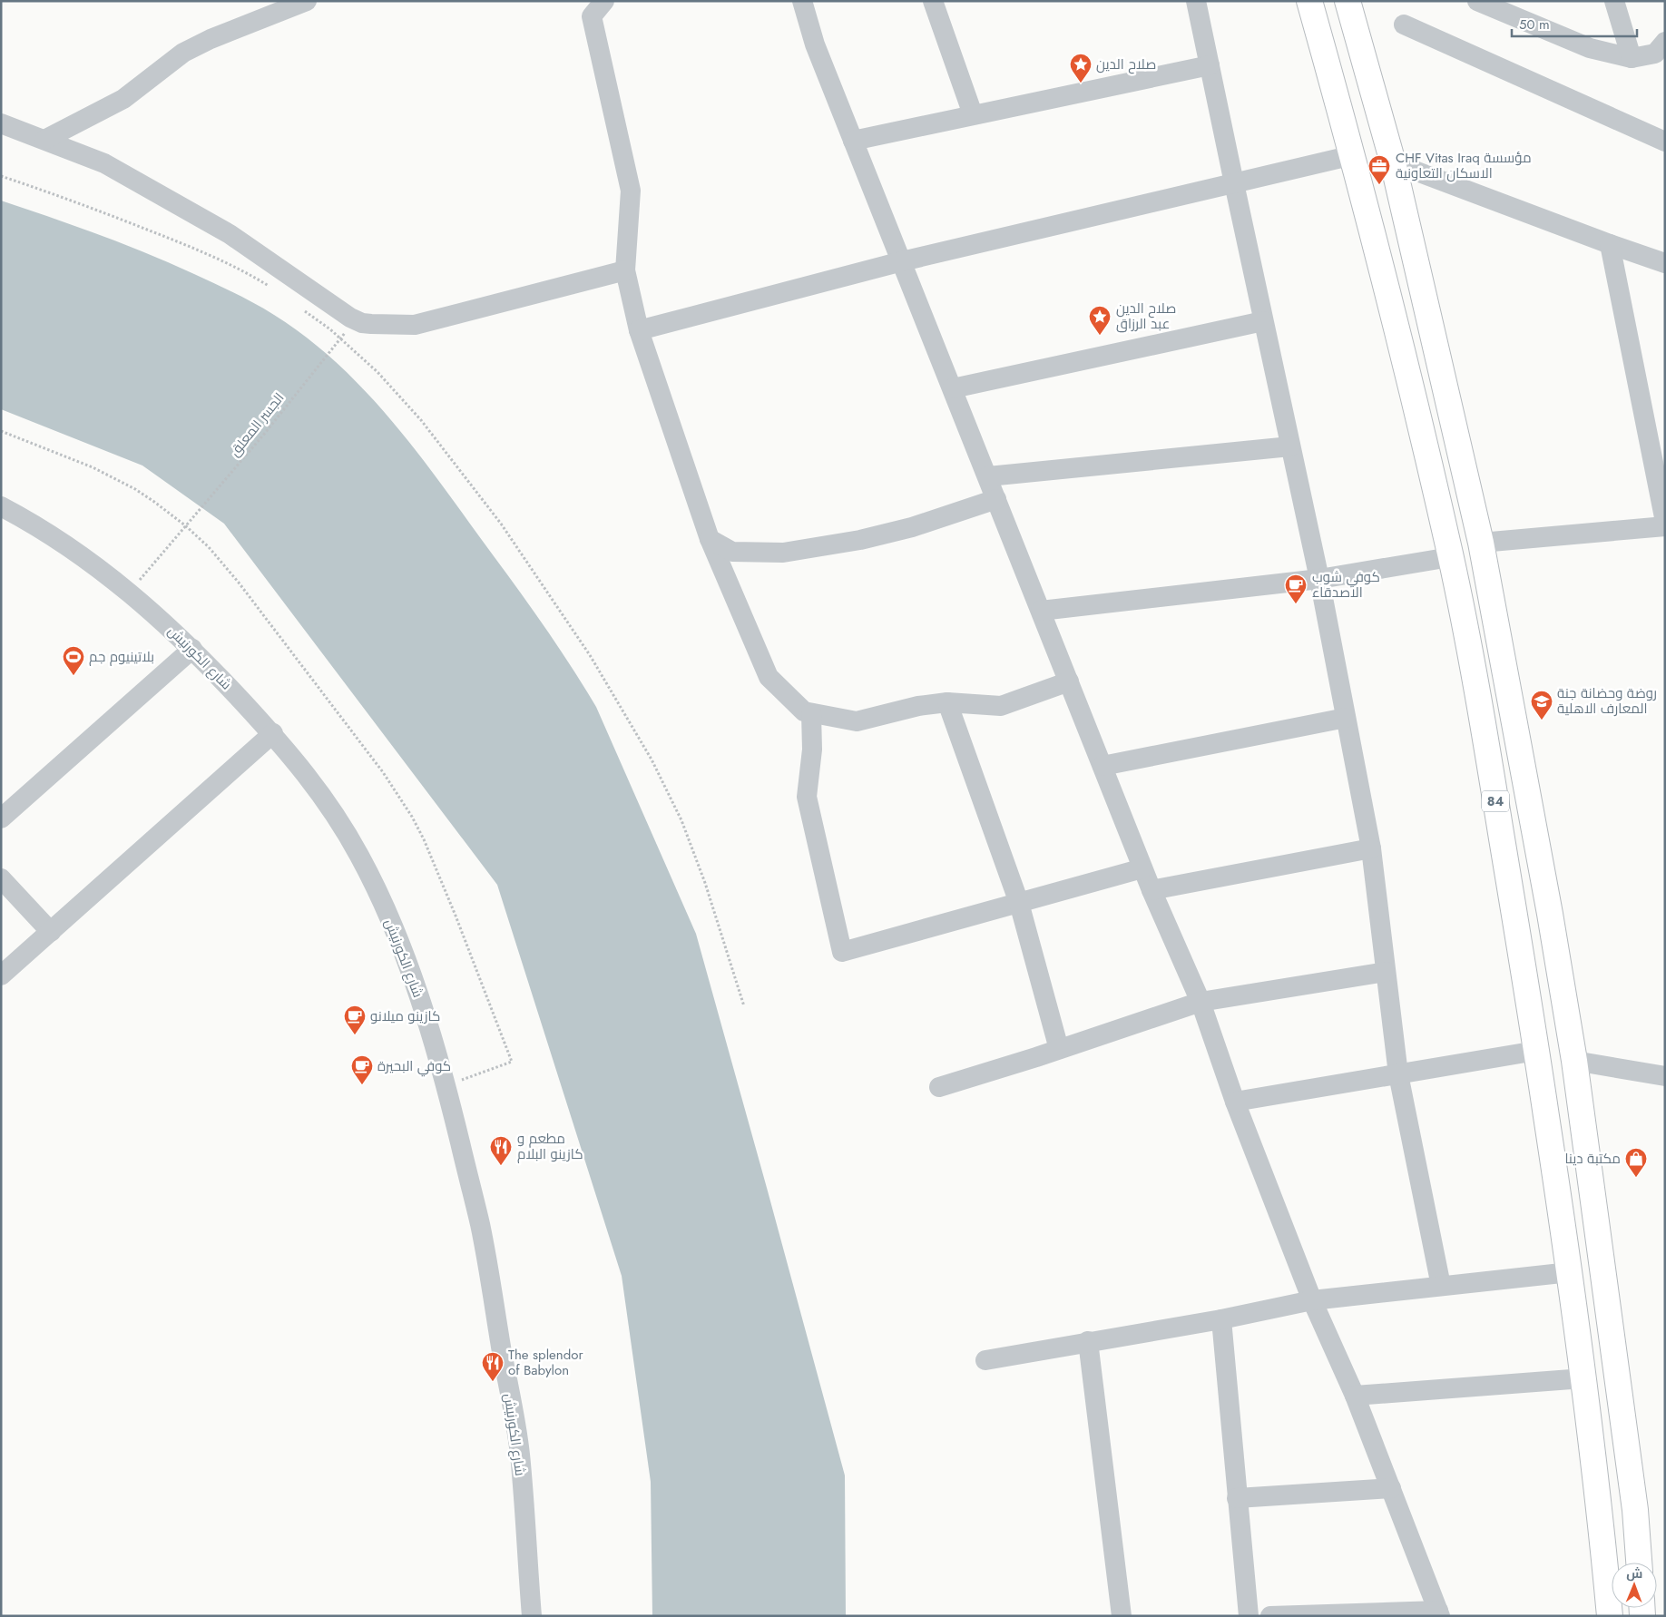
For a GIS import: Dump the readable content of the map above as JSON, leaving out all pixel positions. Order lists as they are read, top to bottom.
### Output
{
  "streets": {
    "main road": ["84"],
    "street": ["شارع الكورنيش"],
    "path": ["الجسر المعلق"]
  },
  "crossings": [
    ["الجسر المعلق", "شارع الكورنيش"]
  ],
  "places": {
    "place": ["صلاح الدين", "صلاح الدين عبد الرزاق"],
    "office": ["CHF Vitas Iraq مؤسسة الاسكان التعاونية"],
    "cafe": ["كوفي شوب الاصدقاء", "كازينو ميلانو", "كوفي البحيرة"],
    "sports": ["بلاتينيوم جم"],
    "school or university": ["روضة وحضانة جنة المعارف الاهلية"],
    "restaurant": ["مطعم و كازينو البلام", "The splendor of Babylon"],
    "shop": ["مكتبة دينا"]
  },
  "scale_bar": "50 m",
  "north": "top"
}
